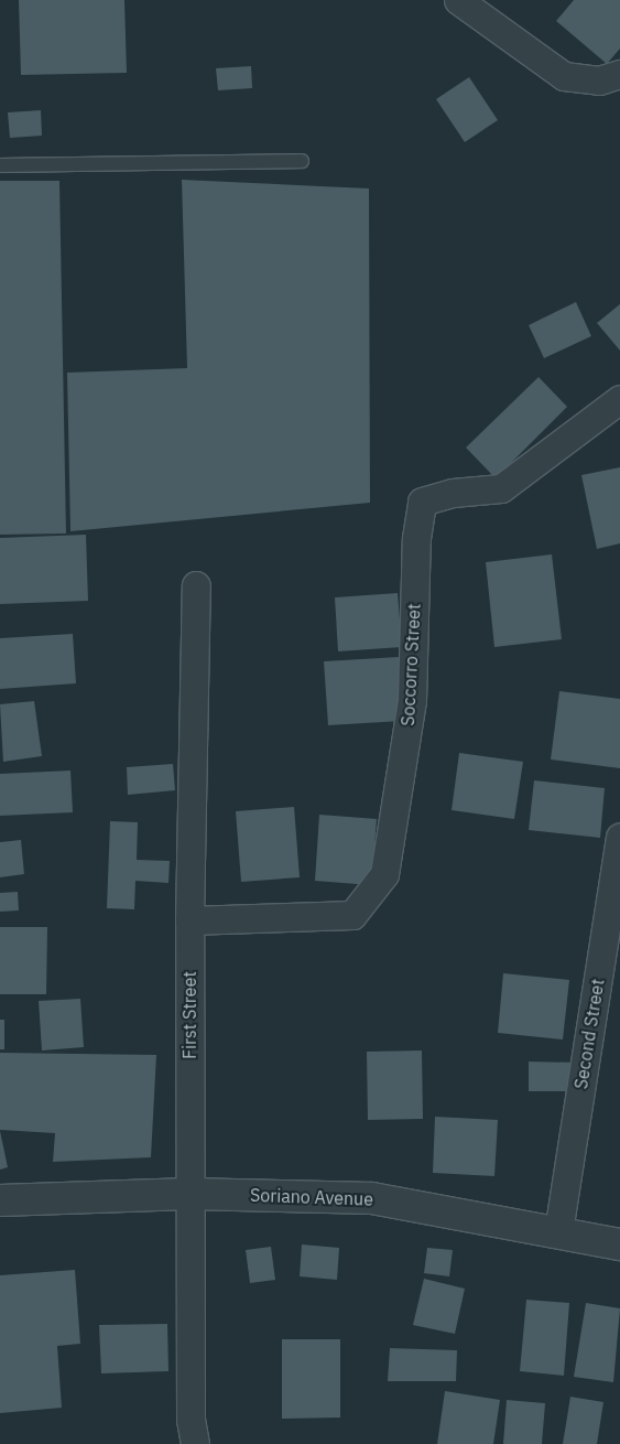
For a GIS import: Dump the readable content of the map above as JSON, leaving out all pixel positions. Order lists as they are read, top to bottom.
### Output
{
  "streets": {
    "street": [
      "Soccorro Street",
      "First Street",
      "Second Street",
      "Soriano Avenue"
    ]
  },
  "crossings": [
    ["Soccorro Street", "First Street"],
    ["First Street", "Soriano Avenue"],
    ["Second Street", "Soriano Avenue"]
  ]
}
